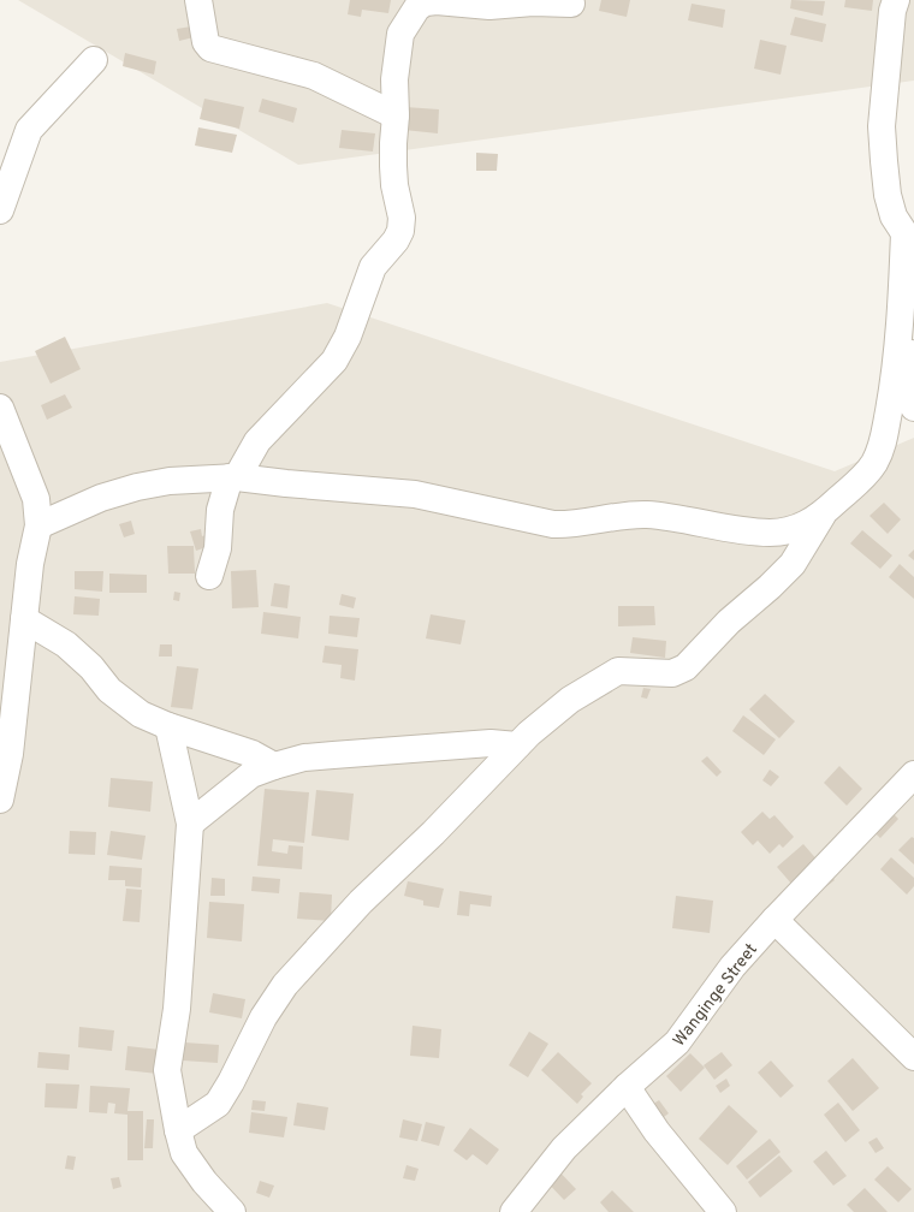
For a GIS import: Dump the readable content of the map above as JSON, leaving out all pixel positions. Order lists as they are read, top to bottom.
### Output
{
  "streets": {
    "street": ["Wanginge Street"]
  }
}
